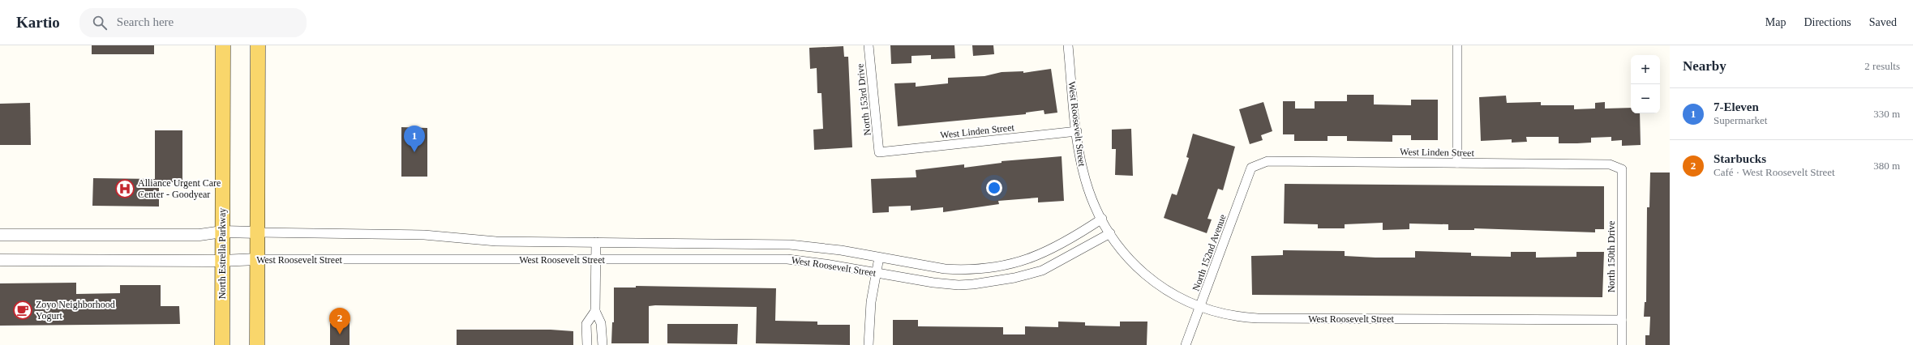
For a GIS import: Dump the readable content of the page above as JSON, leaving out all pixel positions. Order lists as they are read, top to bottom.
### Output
{
  "streets": {
    "main road": ["North Estrella Parkway"],
    "street": [
      "North 153rd Drive",
      "West Roosevelt Street",
      "West Linden Street",
      "North 152nd Avenue",
      "North 150th Drive"
    ]
  },
  "crossings": [
    ["North 153rd Drive", "West Linden Street"],
    ["West Roosevelt Street", "West Linden Street"],
    ["West Roosevelt Street", "North 152nd Avenue"],
    ["West Roosevelt Street", "North Estrella Parkway"],
    ["West Roosevelt Street", "North 150th Drive"],
    ["West Linden Street", "North 152nd Avenue"],
    ["West Linden Street", "North 150th Drive"]
  ],
  "places": {
    "hospital": ["Alliance Urgent Care Center - Goodyear"],
    "cafe": ["Zoyo Neighborhood Yogurt"]
  },
  "page": {
    "header": "Kartio",
    "search": "Search here",
    "nav": ["Map", "Directions", "Saved"],
    "heading": ["Nearby", "2 results"],
    "map_buttons": ["+", "−"],
    "list": [
      {
        "mark": "1",
        "name": "7-Eleven",
        "note": "Supermarket",
        "value": "330 m"
      },
      {
        "mark": "2",
        "name": "Starbucks",
        "note": "Café · West Roosevelt Street",
        "value": "380 m"
      }
    ],
    "pins": ["1", "2"]
  }
}
